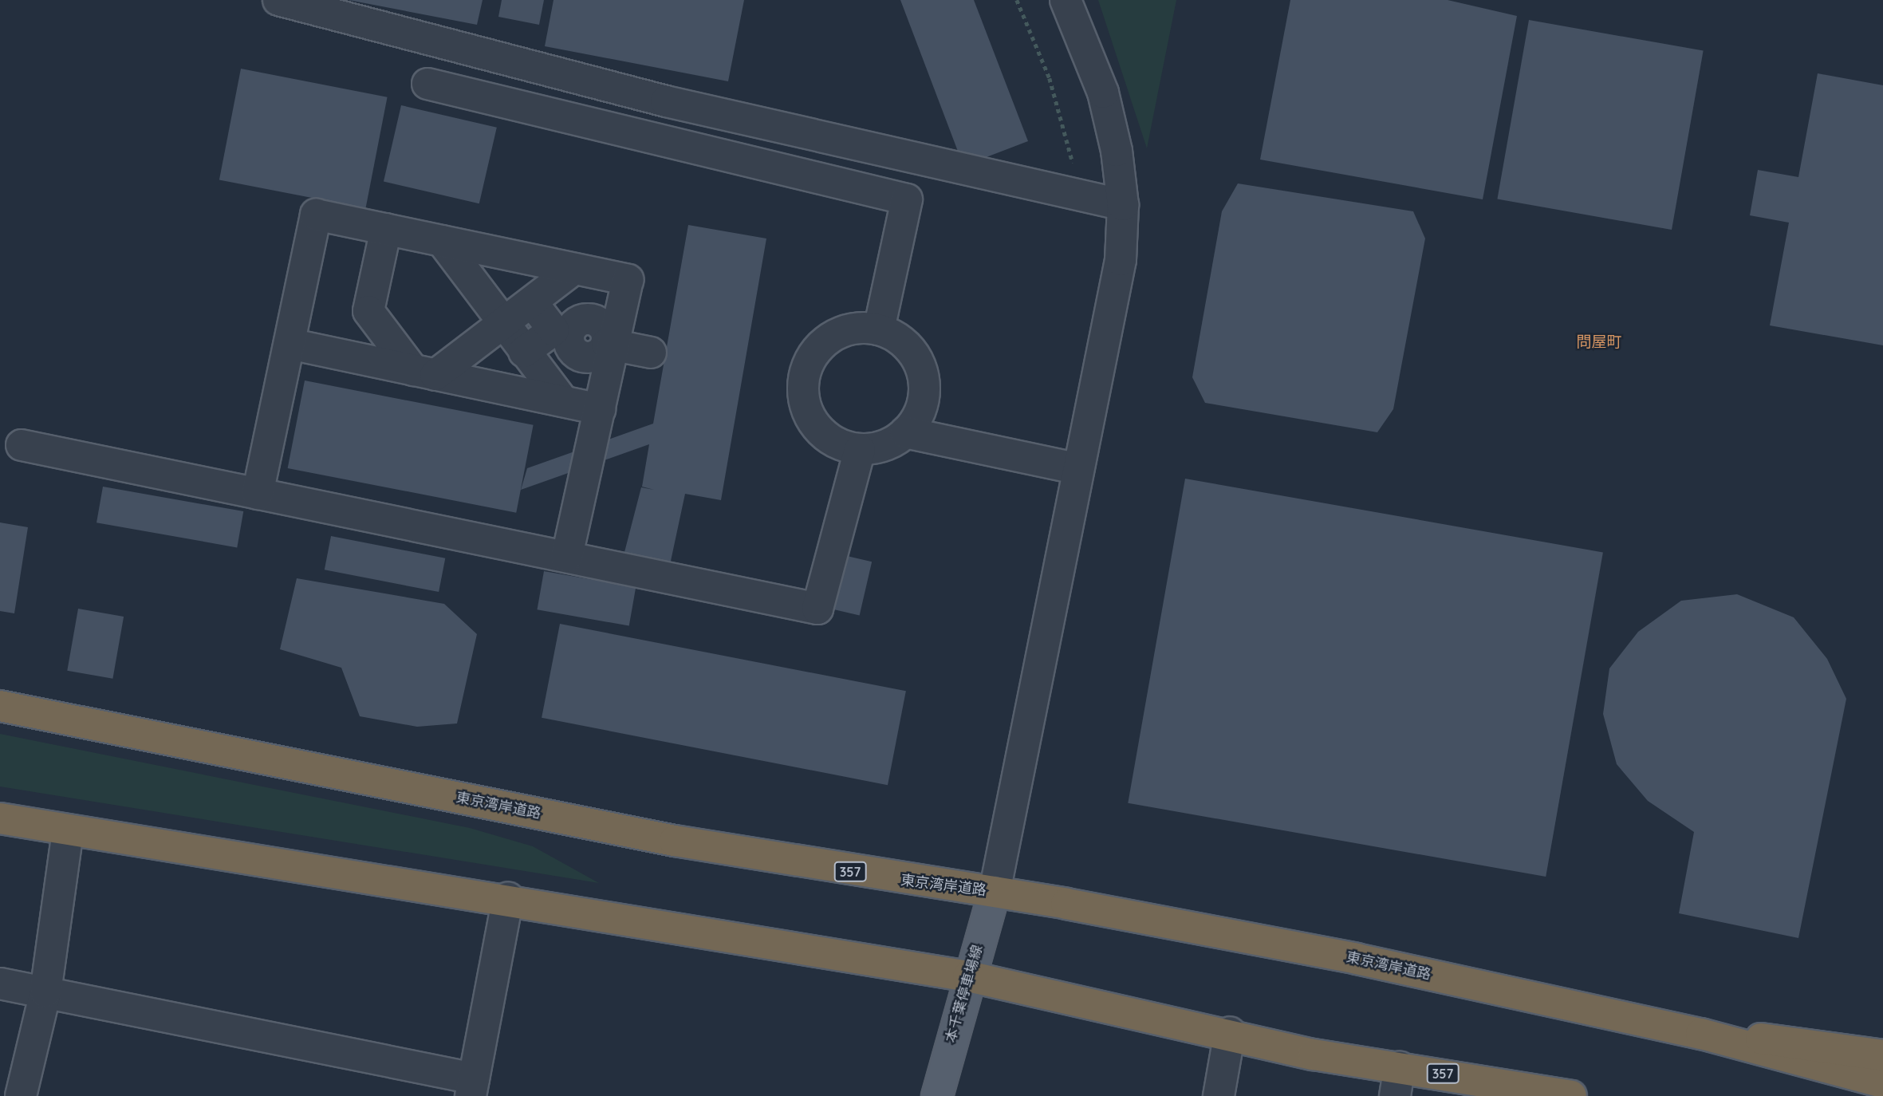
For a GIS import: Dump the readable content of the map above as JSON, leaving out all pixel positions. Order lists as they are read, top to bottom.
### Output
{
  "streets": {
    "highway": ["東京湾岸道路", "357"],
    "main road": ["本千葉停車場線"]
  },
  "crossings": [
    ["東京湾岸道路", "357"],
    ["東京湾岸道路", "本千葉停車場線"],
    ["357", "本千葉停車場線"]
  ],
  "districts": ["問屋町"]
}
